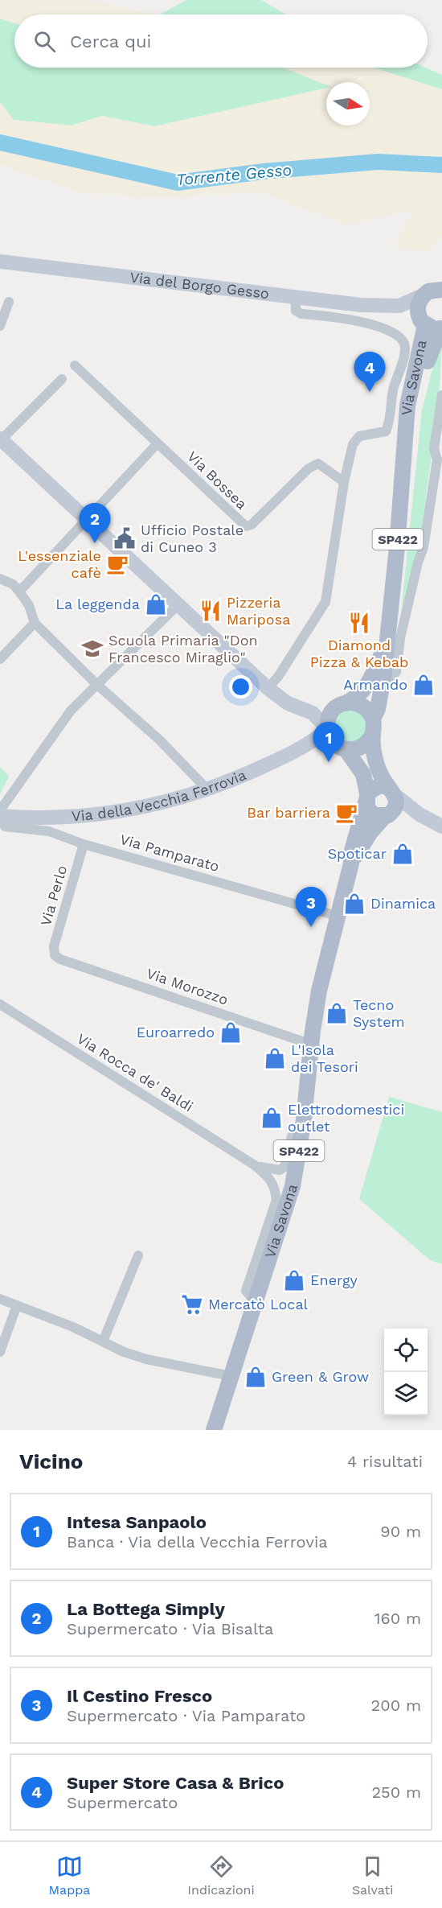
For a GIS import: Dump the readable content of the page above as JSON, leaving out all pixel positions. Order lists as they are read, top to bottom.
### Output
{
  "streets": {
    "main road": ["Via Savona", "SP422"],
    "street": [
      "Via del Borgo Gesso",
      "Via Bossea",
      "Via della Vecchia Ferrovia",
      "Via Pamparato",
      "Via Perlo",
      "Via Morozzo",
      "Via Rocca de' Baldi"
    ]
  },
  "crossings": [
    ["Via del Borgo Gesso", "Via Savona"],
    ["Via Savona", "SP422"],
    ["Via Savona", "Via della Vecchia Ferrovia"],
    ["Via Savona", "Via Pamparato"],
    ["Via Savona", "Via Morozzo"],
    ["Via Savona", "Via Rocca de' Baldi"],
    ["SP422", "Via della Vecchia Ferrovia"],
    ["Via della Vecchia Ferrovia", "Via Pamparato"],
    ["Via Pamparato", "Via Perlo"],
    ["Via Perlo", "Via Morozzo"]
  ],
  "water": ["Torrente Gesso"],
  "places": {
    "public building": ["Ufficio Postale di Cuneo 3"],
    "cafe": ["L'essenziale cafè", "Bar barriera"],
    "shop": [
      "La leggenda",
      "Armando",
      "Spoticar",
      "Dinamica",
      "Tecno System",
      "Euroarredo",
      "L'Isola dei Tesori",
      "Elettrodomestici outlet",
      "Energy",
      "Green & Grow"
    ],
    "restaurant": ["Pizzeria Mariposa", "Diamond Pizza & Kebab"],
    "school or university": ["Scuola Primaria \"Don Francesco Miraglio\""],
    "supermarket": ["Mercatò Local"]
  },
  "north": "right",
  "page": {
    "search": "Cerca qui",
    "pins": [
      "4",
      "2",
      "1",
      "3"
    ],
    "heading": ["Vicino", "4 risultati"],
    "list": [
      {
        "mark": "1",
        "name": "Intesa Sanpaolo",
        "note": "Banca · Via della Vecchia Ferrovia",
        "value": "90 m"
      },
      {
        "mark": "2",
        "name": "La Bottega Simply",
        "note": "Supermercato · Via Bisalta",
        "value": "160 m"
      },
      {
        "mark": "3",
        "name": "Il Cestino Fresco",
        "note": "Supermercato · Via Pamparato",
        "value": "200 m"
      },
      {
        "mark": "4",
        "name": "Super Store Casa & Brico",
        "note": "Supermercato",
        "value": "250 m"
      }
    ],
    "nav": ["Mappa", "Indicazioni", "Salvati"]
  }
}
